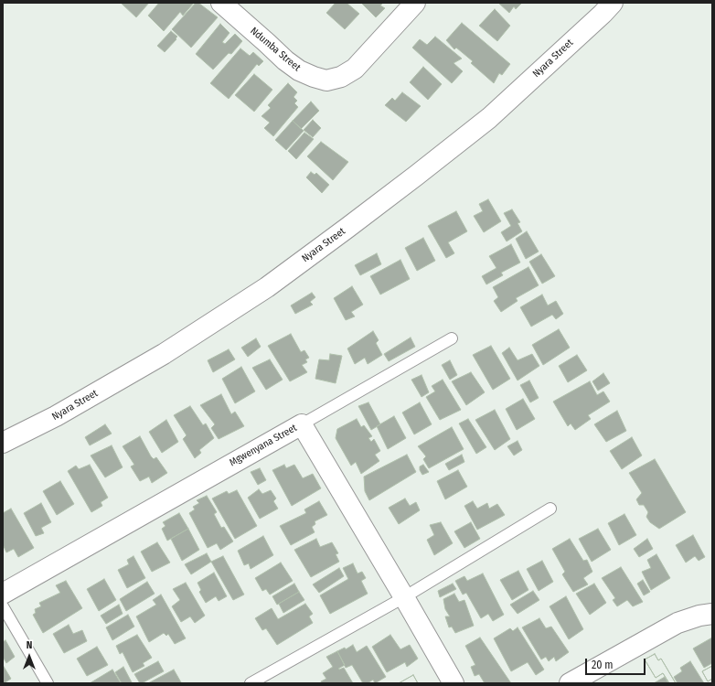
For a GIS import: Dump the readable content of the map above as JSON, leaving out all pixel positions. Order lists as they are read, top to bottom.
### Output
{
  "streets": {
    "street": ["Ndumba Street", "Nyara Street", "Mgwenyana Street"]
  },
  "scale_bar": "20 m",
  "north": "top"
}
